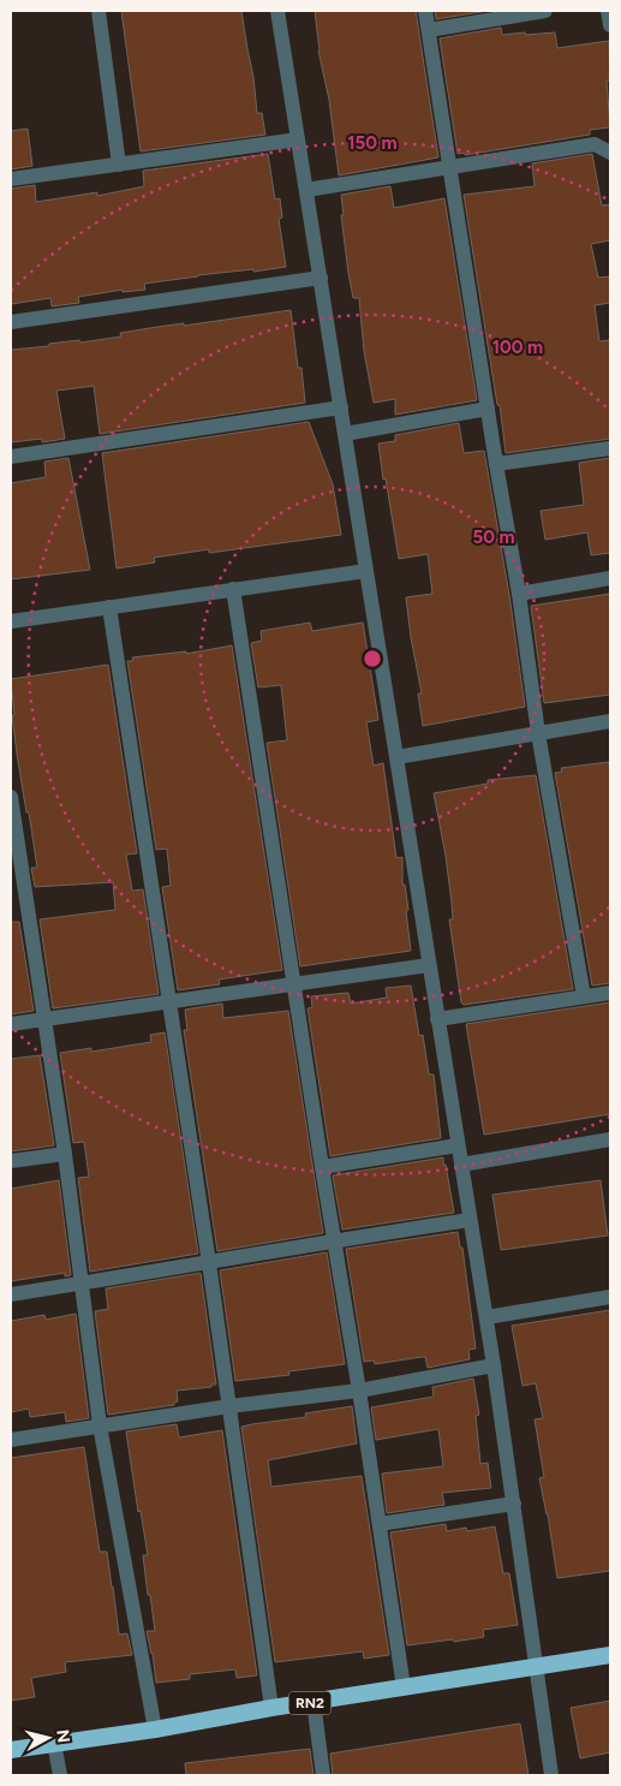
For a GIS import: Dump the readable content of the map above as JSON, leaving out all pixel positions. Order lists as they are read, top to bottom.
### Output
{
  "streets": {
    "highway": ["RN2"]
  },
  "north": "right",
  "rings": ["150 m", "100 m", "50 m"]
}
